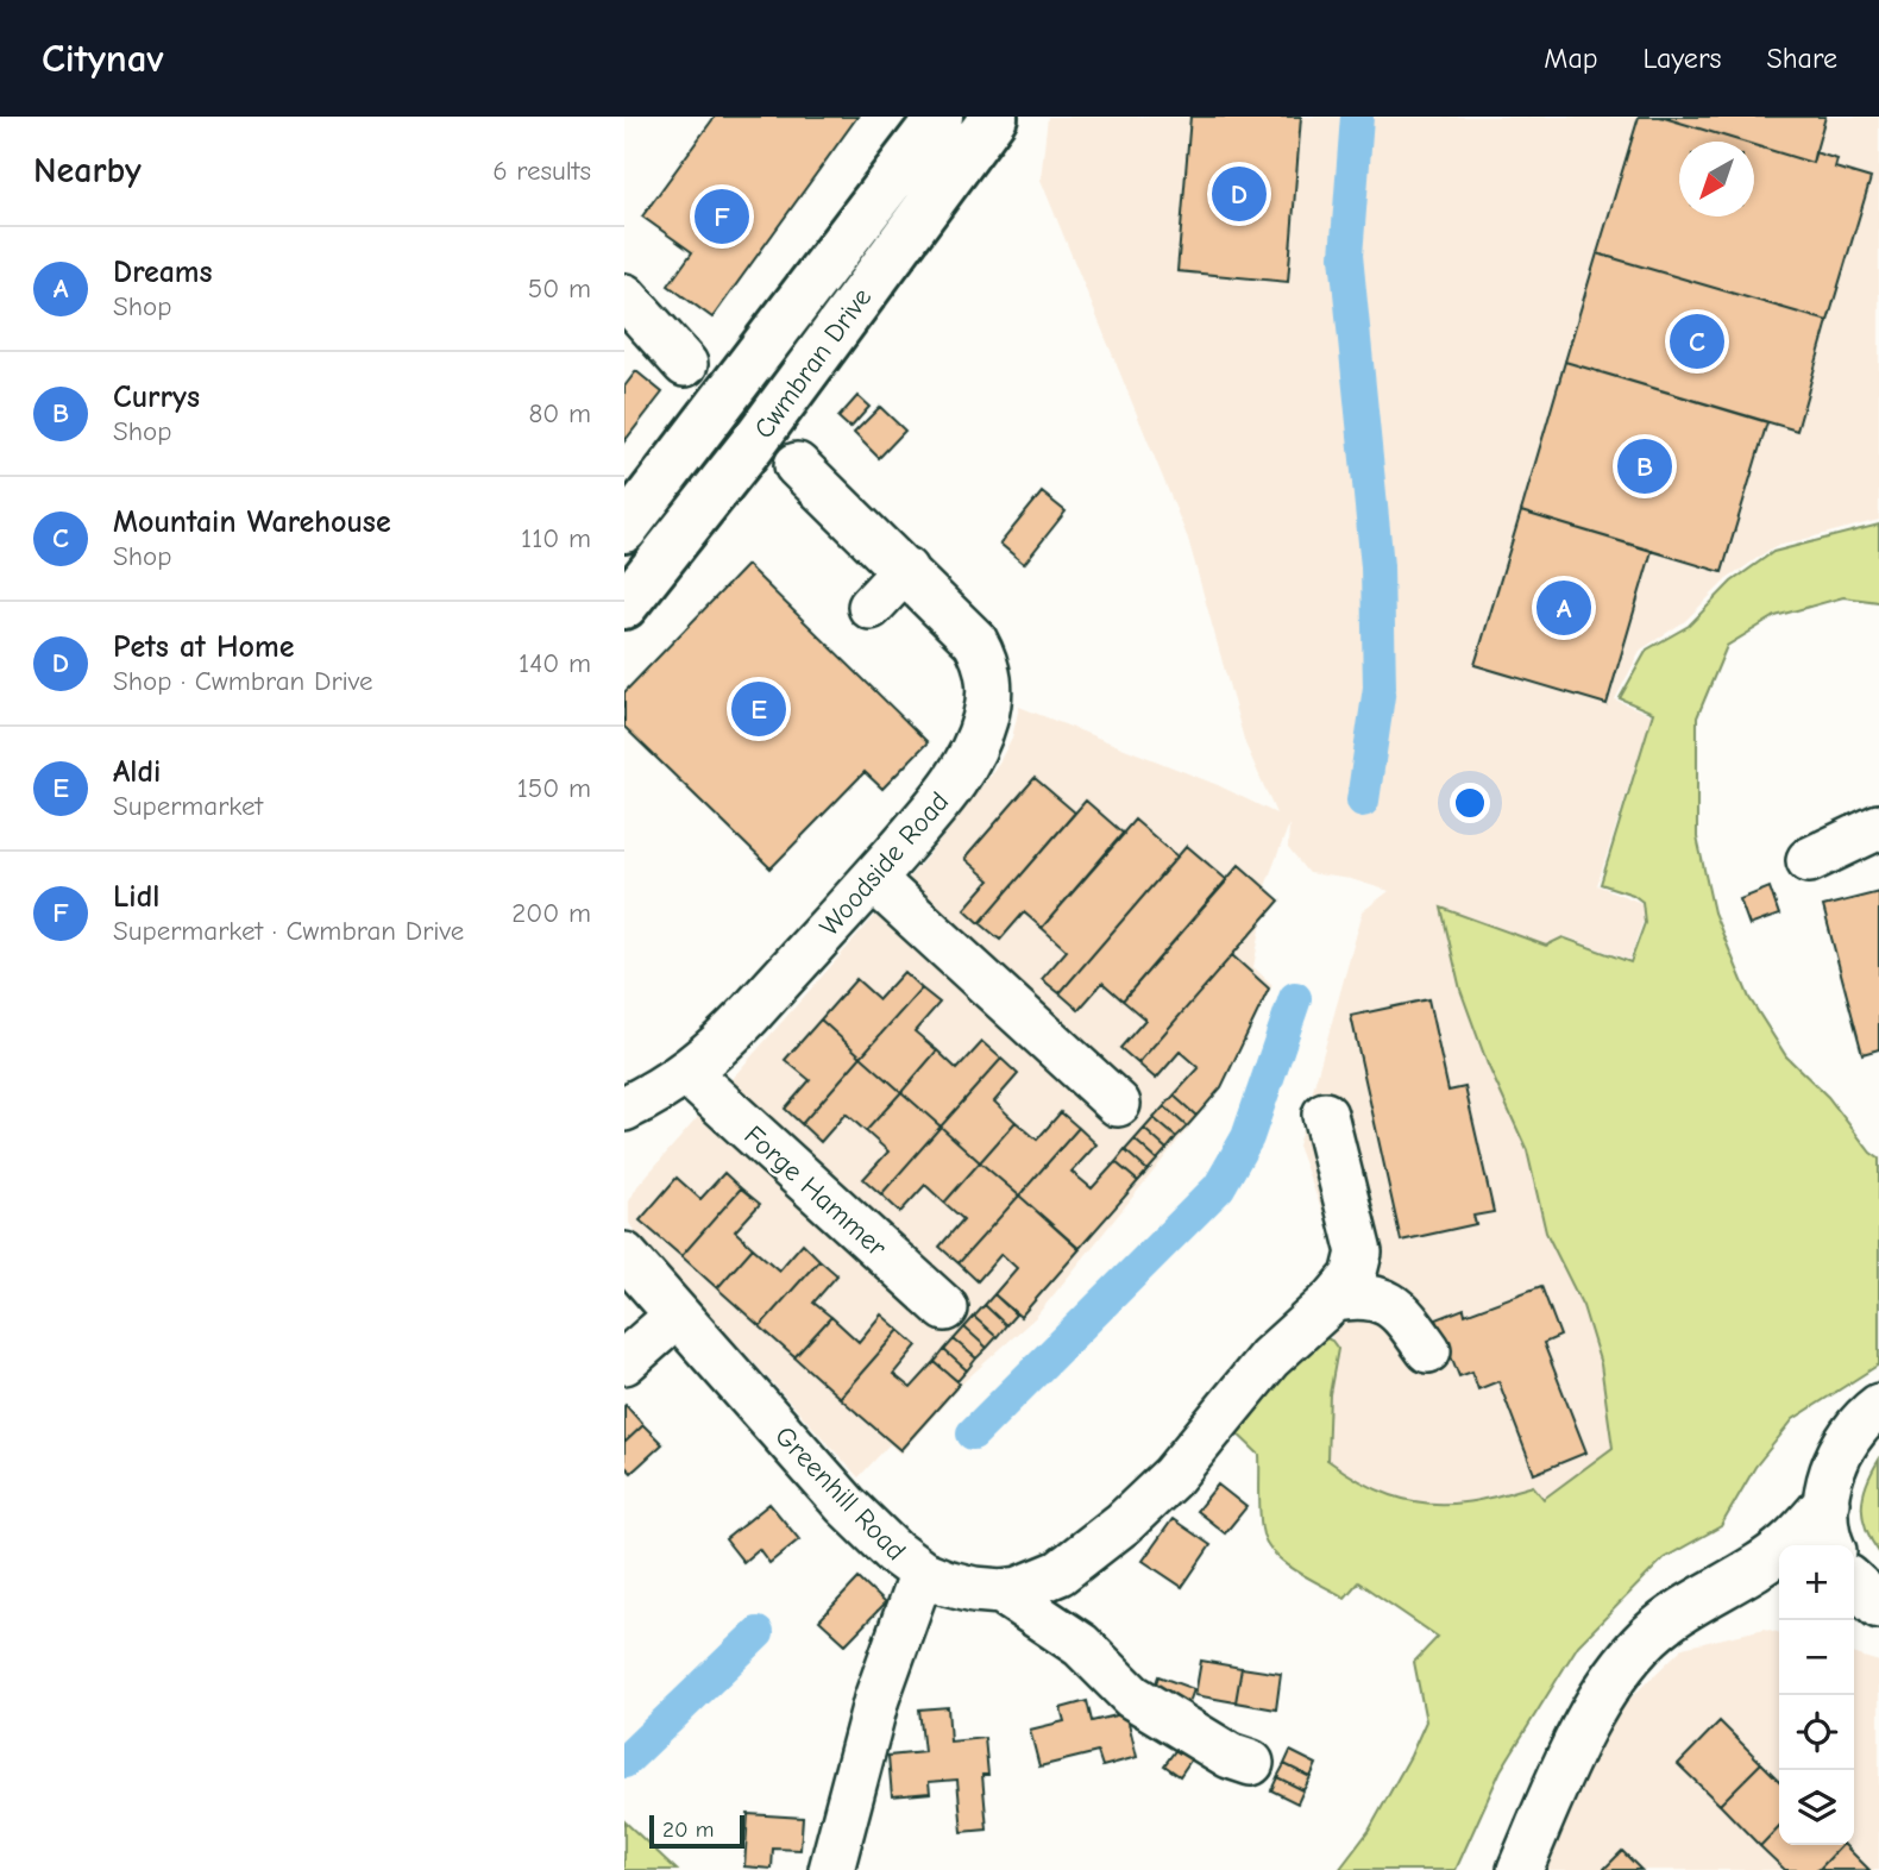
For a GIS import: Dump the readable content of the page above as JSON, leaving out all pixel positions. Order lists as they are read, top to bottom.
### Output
{
  "streets": {
    "main road": ["Cwmbran Drive"],
    "street": ["Woodside Road", "Forge Hammer", "Greenhill Road"]
  },
  "crossings": [
    ["Woodside Road", "Forge Hammer"]
  ],
  "scale_bar": "20 m",
  "north": "bottom left",
  "page": {
    "header": "Citynav",
    "nav": ["Map", "Layers", "Share"],
    "heading": ["Nearby", "6 results"],
    "pins": [
      "D",
      "F",
      "C",
      "B",
      "A",
      "E"
    ],
    "list": [
      {
        "mark": "A",
        "name": "Dreams",
        "note": "Shop",
        "value": "50 m"
      },
      {
        "mark": "B",
        "name": "Currys",
        "note": "Shop",
        "value": "80 m"
      },
      {
        "mark": "C",
        "name": "Mountain Warehouse",
        "note": "Shop",
        "value": "110 m"
      },
      {
        "mark": "D",
        "name": "Pets at Home",
        "note": "Shop · Cwmbran Drive",
        "value": "140 m"
      },
      {
        "mark": "E",
        "name": "Aldi",
        "note": "Supermarket",
        "value": "150 m"
      },
      {
        "mark": "F",
        "name": "Lidl",
        "note": "Supermarket · Cwmbran Drive",
        "value": "200 m"
      }
    ],
    "map_buttons": ["+", "−"],
    "scale": "20 m"
  }
}
